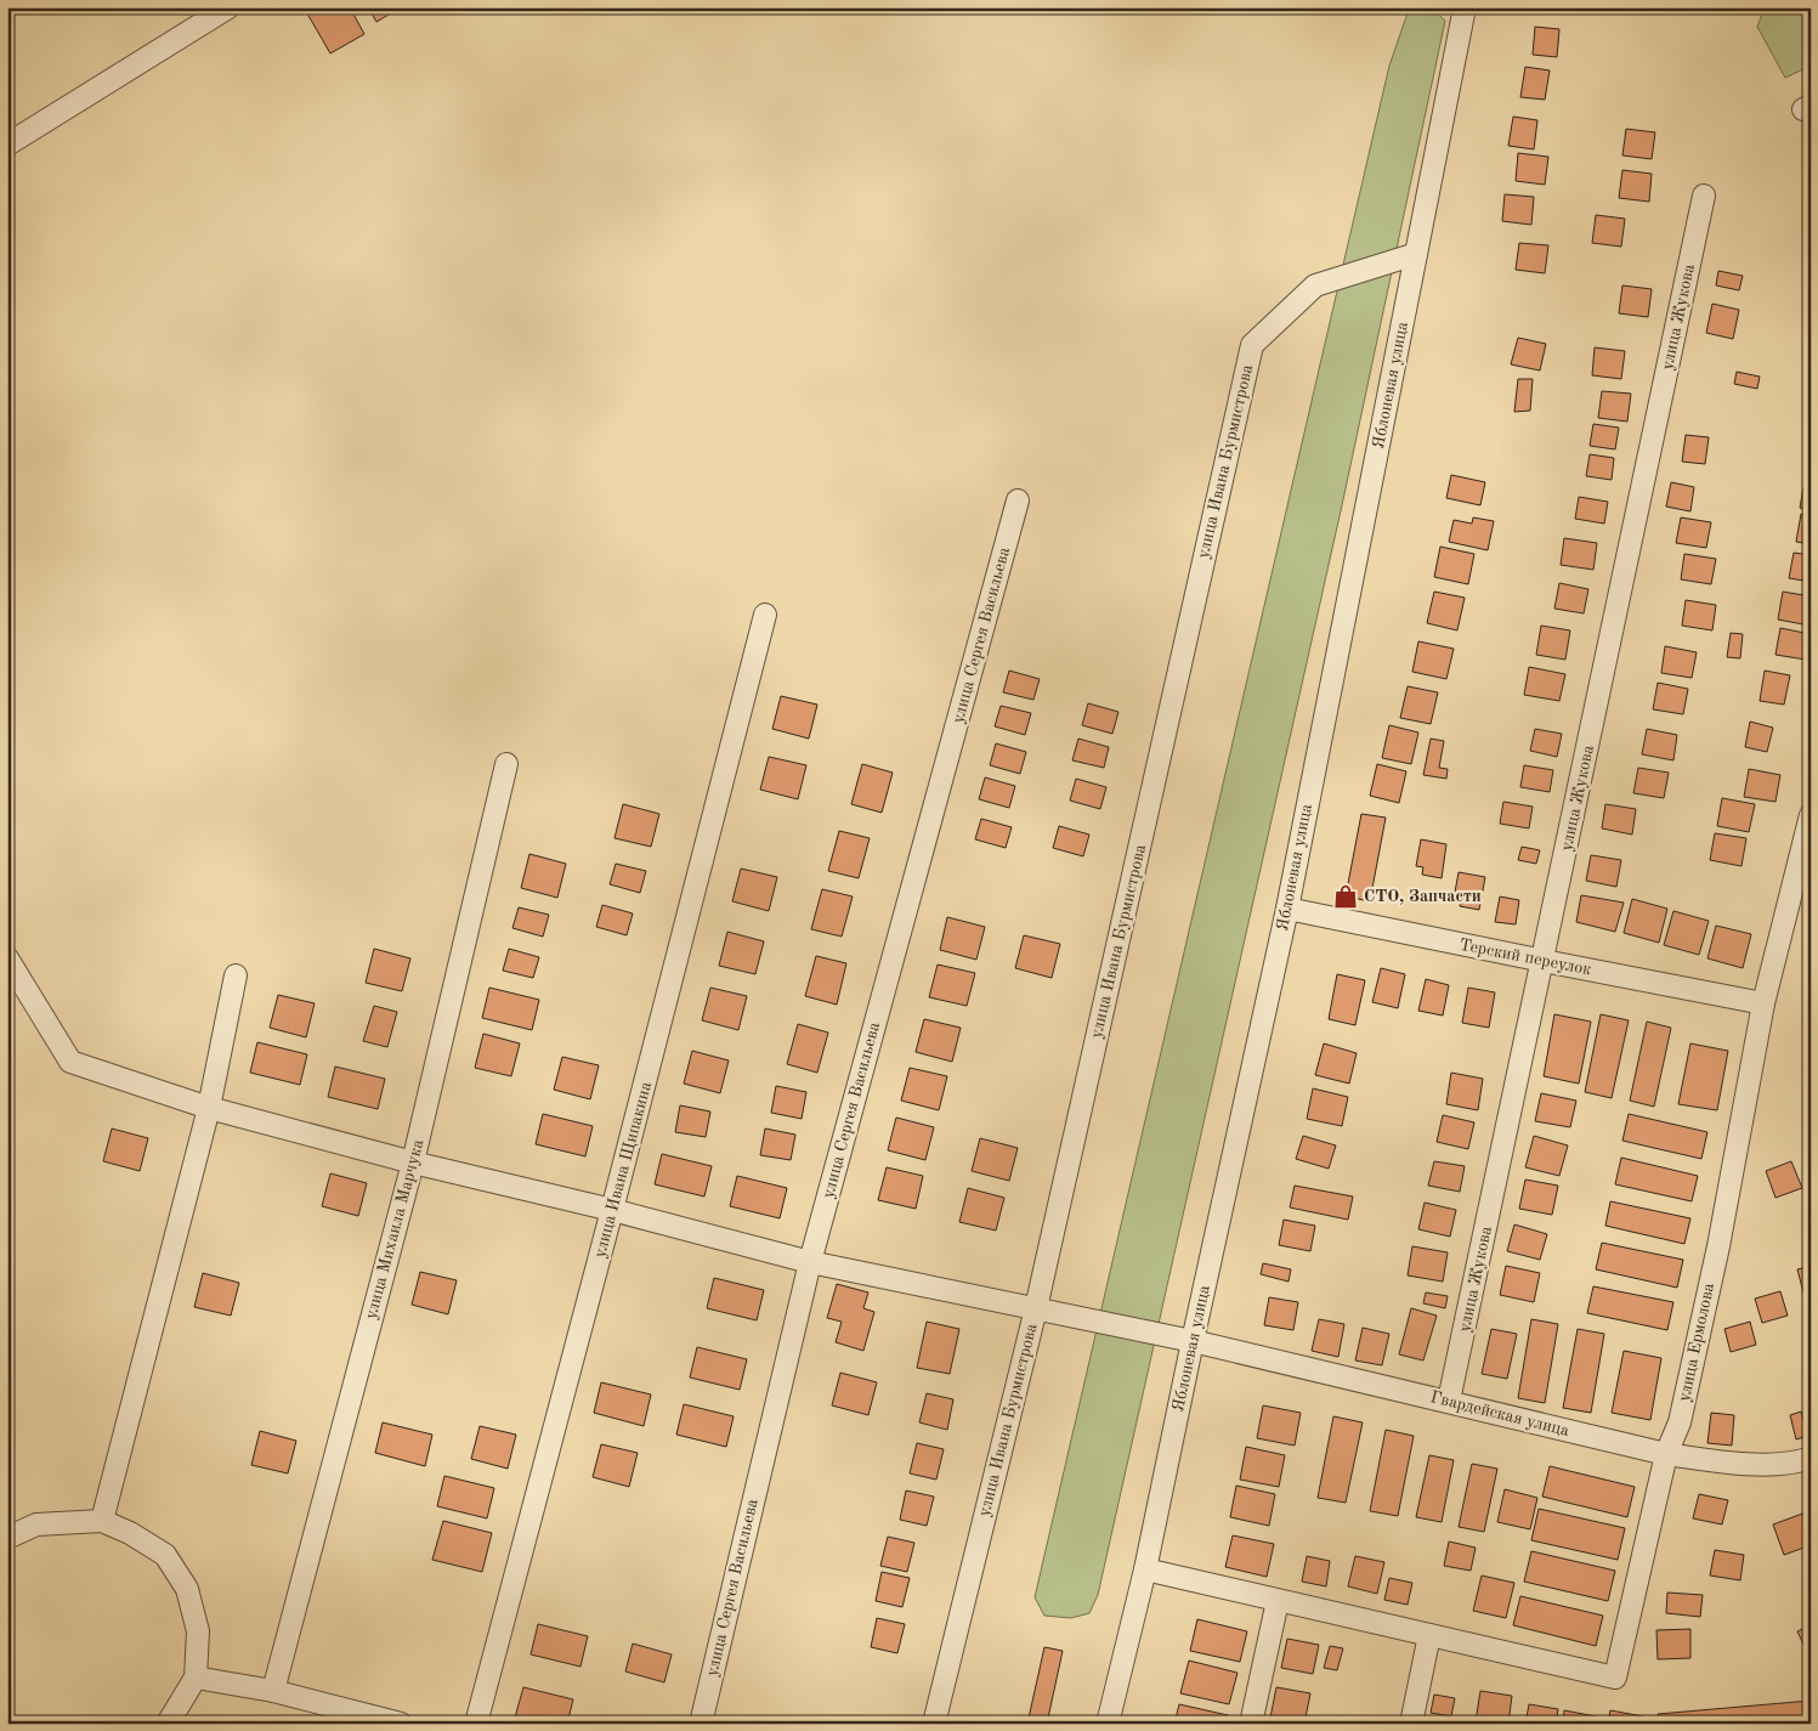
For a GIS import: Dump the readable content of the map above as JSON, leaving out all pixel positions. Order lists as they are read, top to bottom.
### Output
{
  "streets": {
    "street": [
      "улица Жукова",
      "Яблоневая улица",
      "улица Ивана Бурмистрова",
      "улица Сергея Васильева",
      "Терский переулок",
      "улица Ивана Щипакина",
      "улица Михаила Марчука",
      "улица Ермолова",
      "Гвардейская улица"
    ]
  },
  "crossings": [
    ["улица Жукова", "Терский переулок"],
    ["улица Жукова", "Гвардейская улица"],
    ["Яблоневая улица", "улица Ивана Бурмистрова"],
    ["Яблоневая улица", "Терский переулок"],
    ["Яблоневая улица", "Гвардейская улица"],
    ["улица Ивана Бурмистрова", "Гвардейская улица"],
    ["улица Сергея Васильева", "Гвардейская улица"],
    ["Терский переулок", "улица Ермолова"],
    ["улица Ивана Щипакина", "Гвардейская улица"],
    ["улица Михаила Марчука", "Гвардейская улица"],
    ["улица Ермолова", "Гвардейская улица"]
  ],
  "places": {
    "shop": ["СТО, Запчасти"]
  }
}
